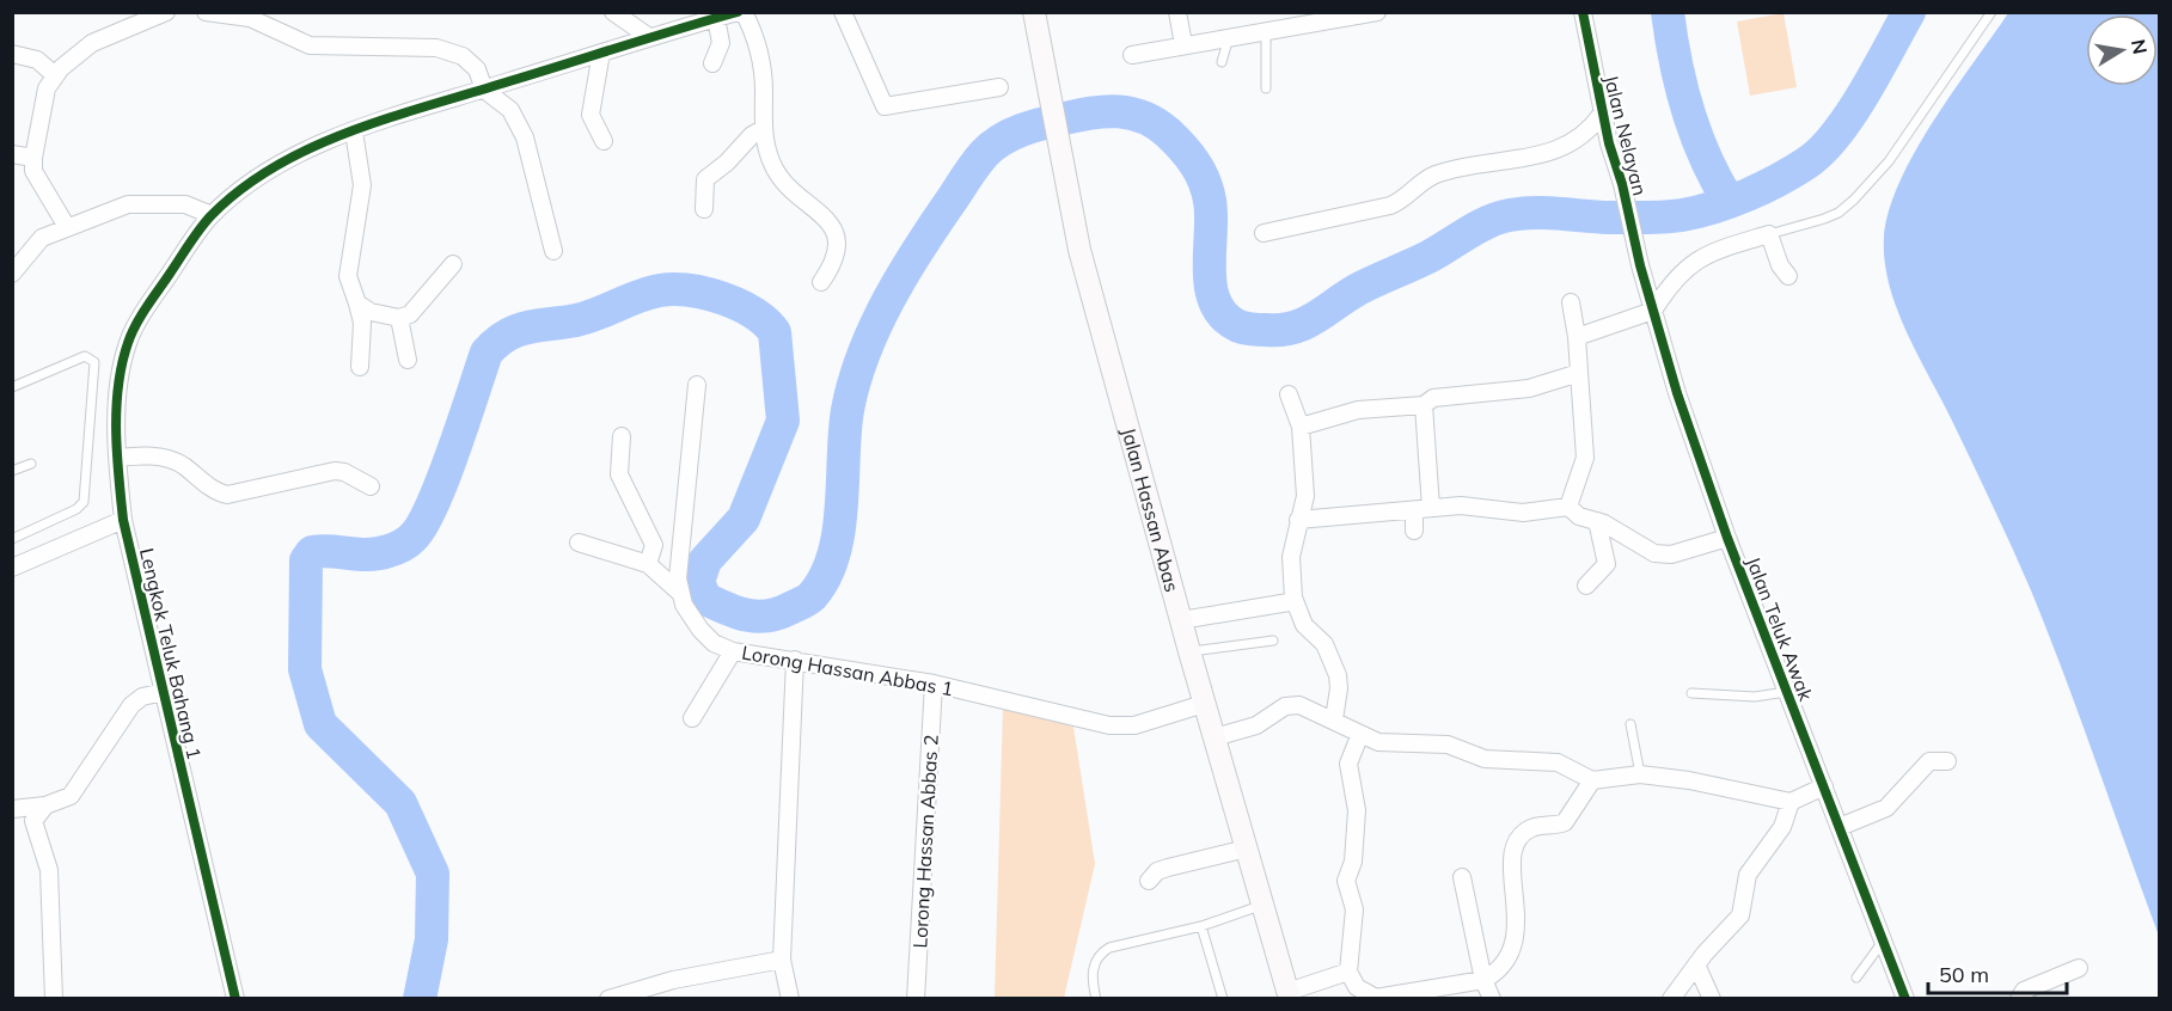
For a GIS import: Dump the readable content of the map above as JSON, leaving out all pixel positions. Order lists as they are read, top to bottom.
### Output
{
  "streets": {
    "main road": ["Jalan Hassan Abas"],
    "street": [
      "Jalan Nelayan",
      "Jalan Teluk Awak",
      "Lengkok Teluk Bahang 1",
      "Lorong Hassan Abbas 1",
      "Lorong Hassan Abbas 2"
    ]
  },
  "crossings": [
    ["Jalan Nelayan", "Jalan Teluk Awak"],
    ["Jalan Hassan Abas", "Lorong Hassan Abbas 1"],
    ["Lorong Hassan Abbas 1", "Lorong Hassan Abbas 2"]
  ],
  "scale_bar": "50 m",
  "north": "right"
}
